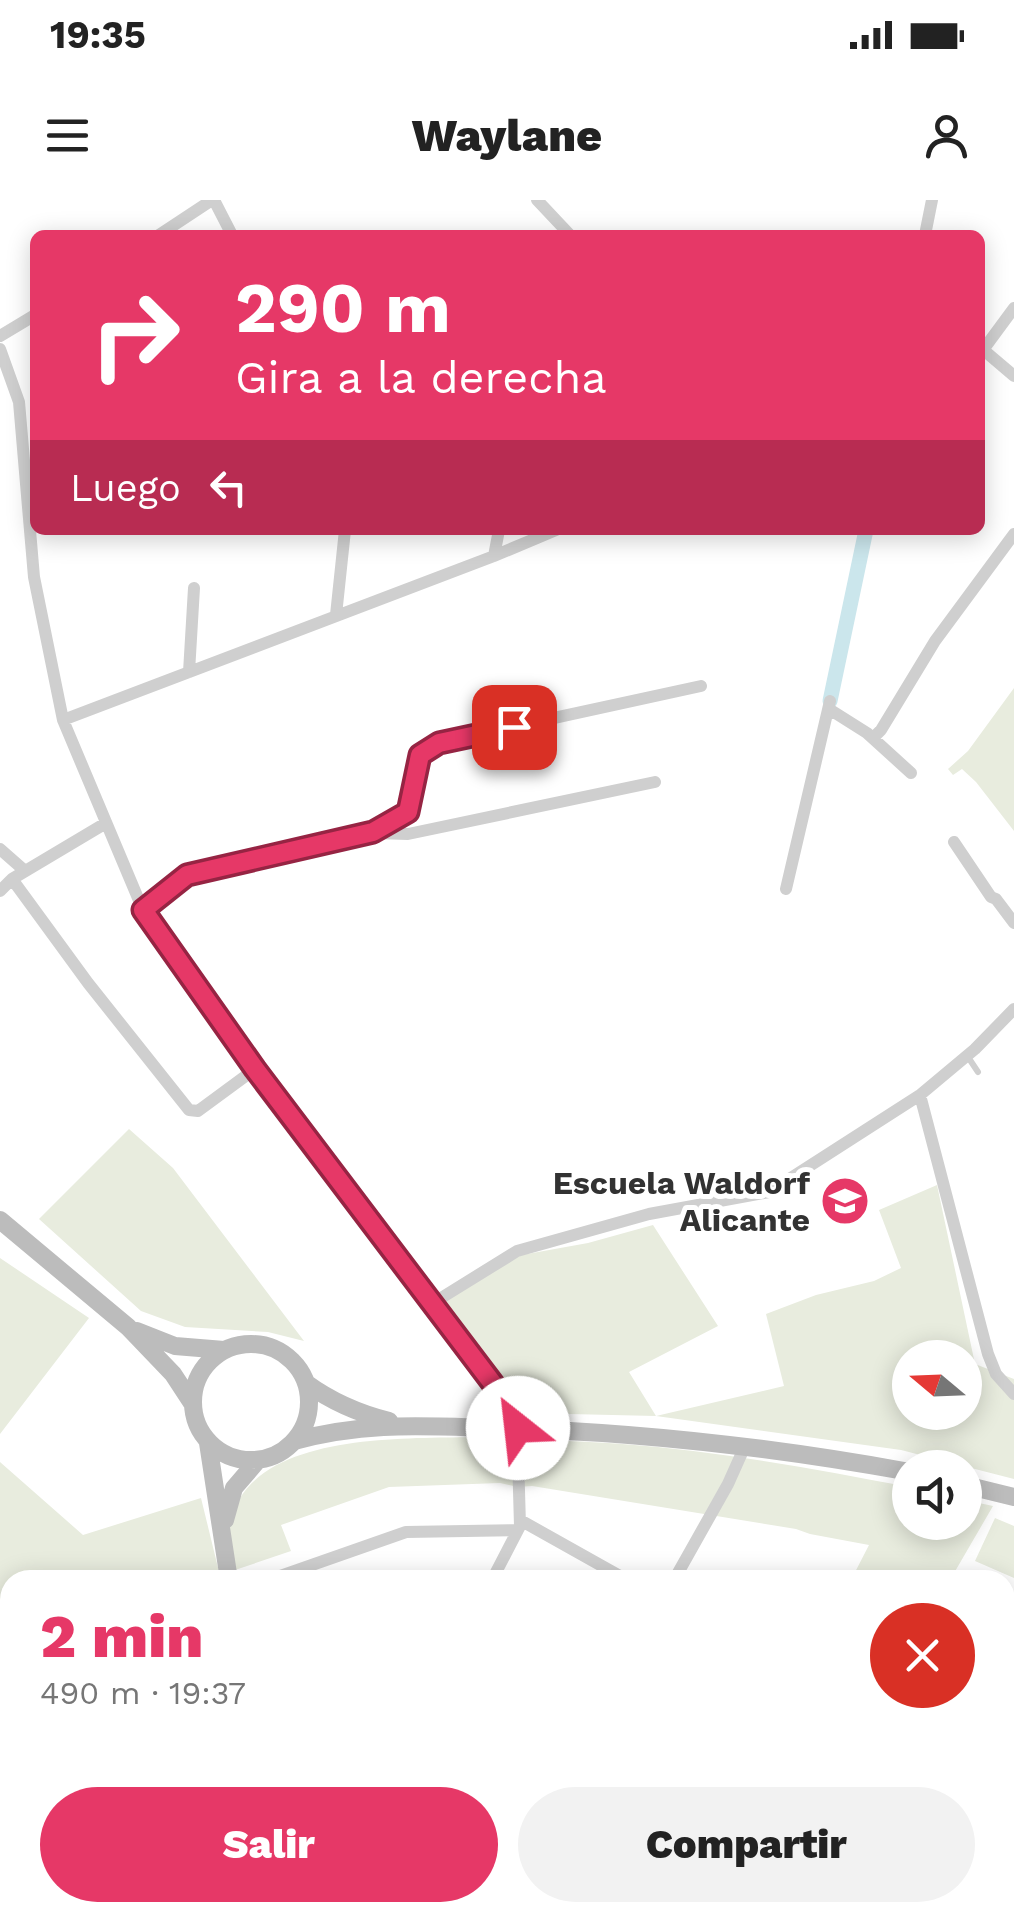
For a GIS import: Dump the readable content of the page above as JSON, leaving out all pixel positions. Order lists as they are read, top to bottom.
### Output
{
  "places": {
    "school or university": ["Escuela Waldorf Alicante"]
  },
  "north": "left",
  "page": {
    "status": "19:35",
    "header": "Waylane",
    "turn": ["290 m", "Gira a la derecha"],
    "then": "Luego",
    "heading": ["2 min", "490 m · 19:37"],
    "buttons": ["Salir", "Compartir"]
  }
}
